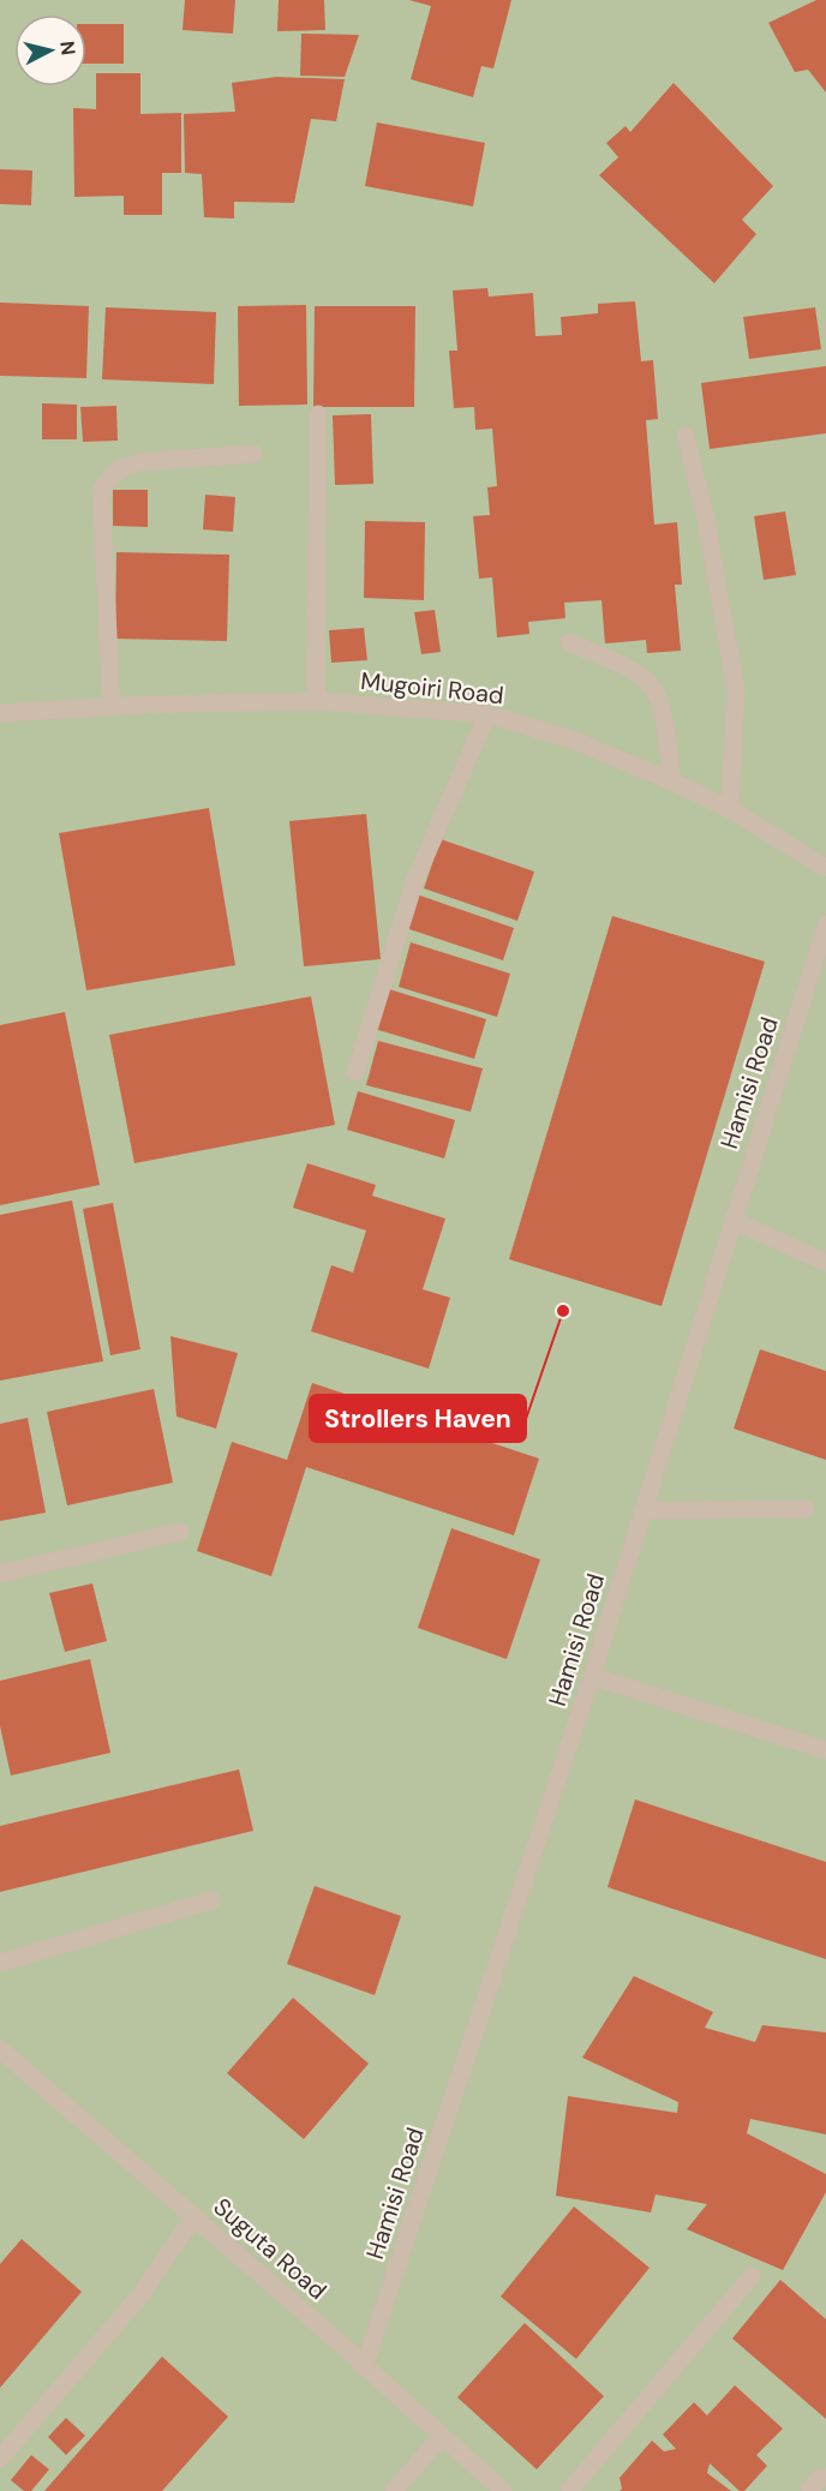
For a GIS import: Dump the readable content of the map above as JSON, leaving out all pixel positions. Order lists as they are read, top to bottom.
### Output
{
  "streets": {
    "street": ["Mugoiri Road", "Hamisi Road", "Suguta Road"]
  },
  "crossings": [
    ["Hamisi Road", "Suguta Road"]
  ],
  "places": ["Strollers Haven"],
  "north": "right"
}
